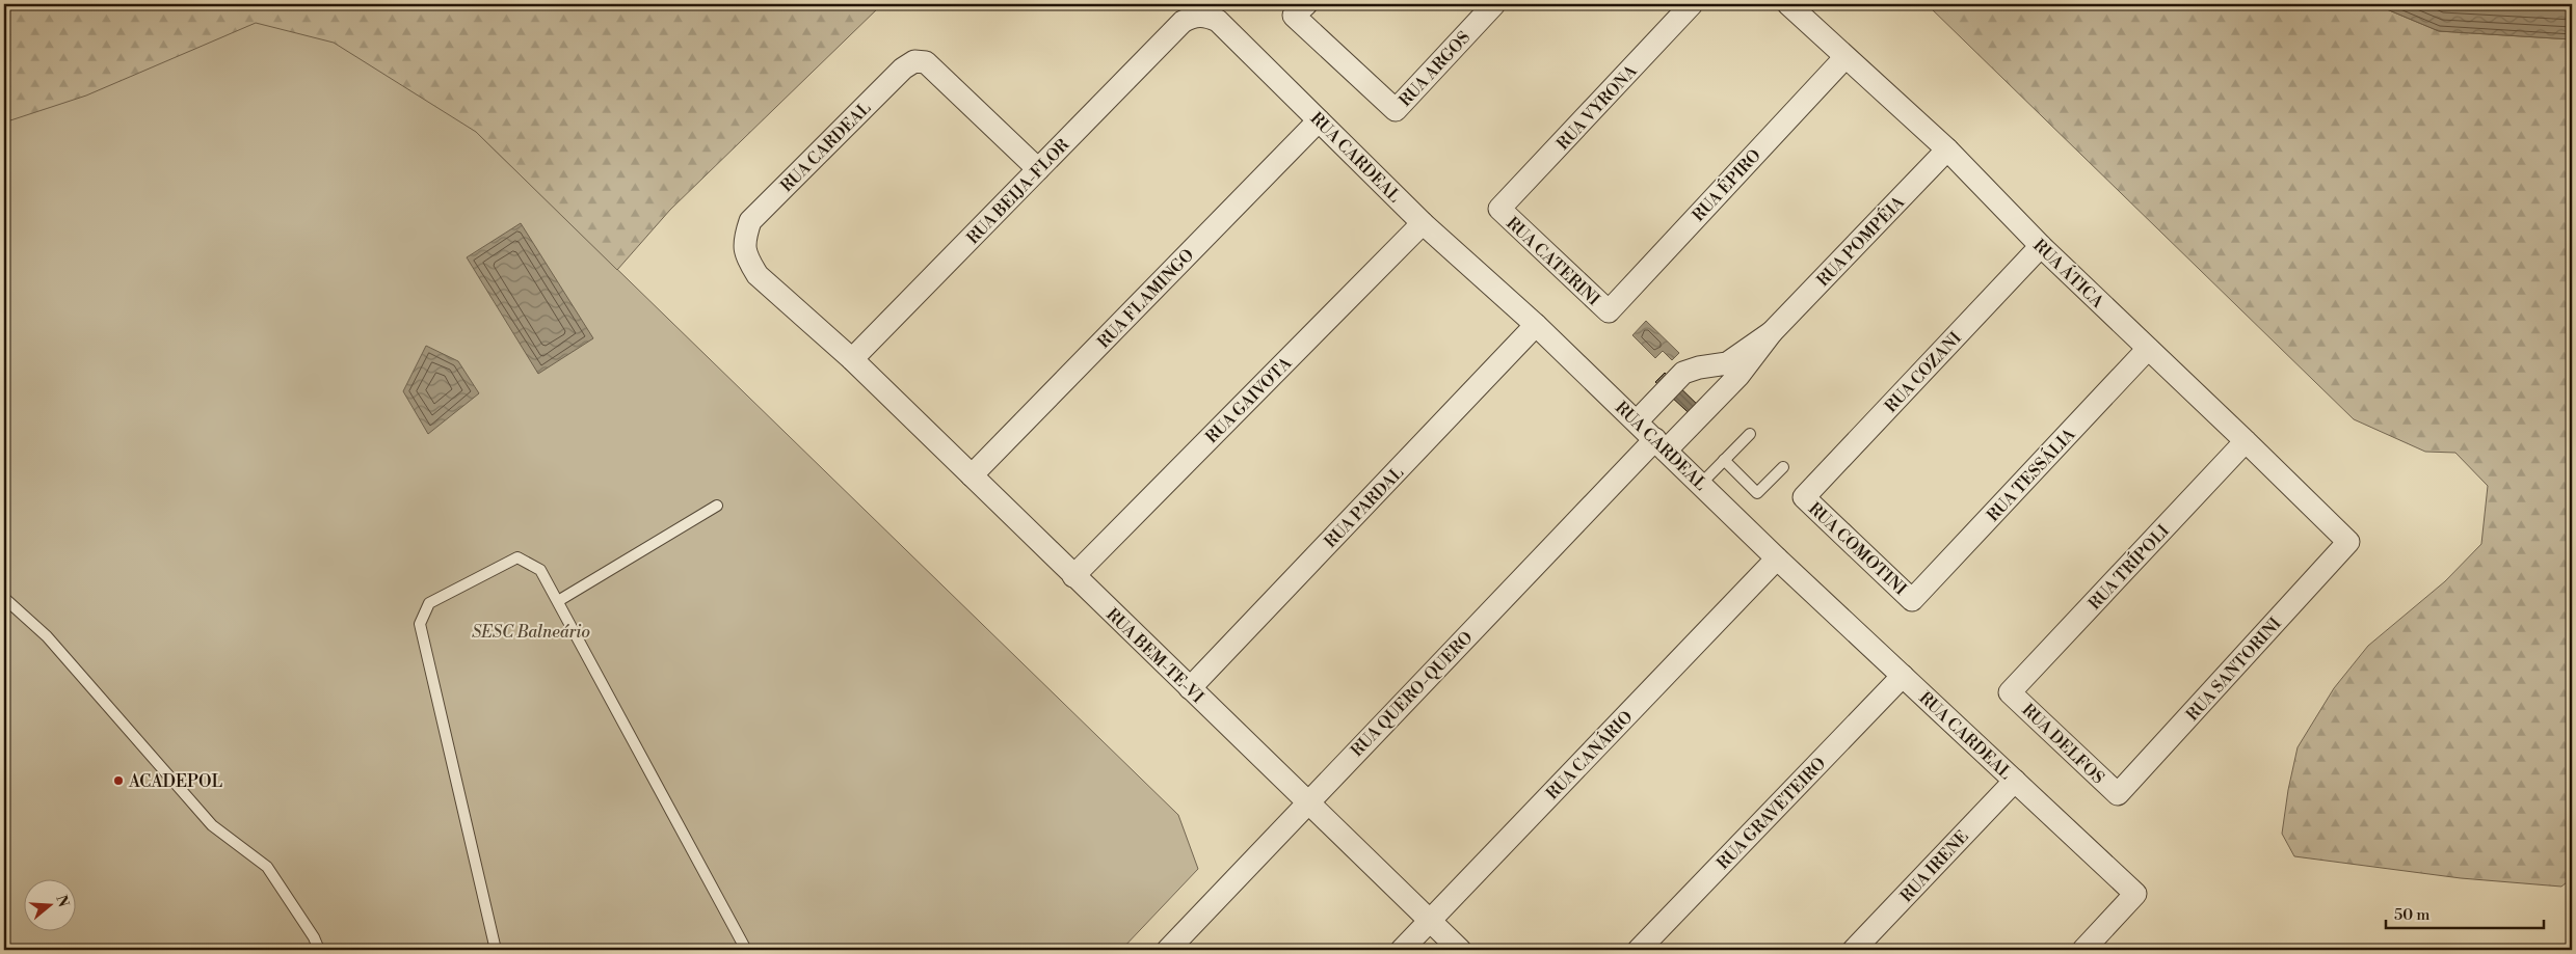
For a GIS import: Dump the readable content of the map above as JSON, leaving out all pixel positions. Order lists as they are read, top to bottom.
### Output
{
  "streets": {
    "street": [
      "RUA ARGOS",
      "RUA VYRONA",
      "RUA CARDEAL",
      "RUA ÉPIRO",
      "RUA BEIJA-FLOR",
      "RUA POMPÉIA",
      "RUA CATERINI",
      "RUA ÁTICA",
      "RUA FLAMINGO",
      "RUA COZANI",
      "RUA GAIVOTA",
      "RUA TESSÁLIA",
      "RUA PARDAL",
      "RUA COMOTINI",
      "RUA TRÍPOLI",
      "RUA BEM-TE-VI",
      "RUA SANTORINI",
      "RUA QUERO-QUERO",
      "RUA DELFOS",
      "RUA CANÁRIO",
      "RUA GRAVETEIRO",
      "RUA IRENE"
    ]
  },
  "crossings": [
    ["RUA VYRONA", "RUA CATERINI"],
    ["RUA CARDEAL", "RUA BEIJA-FLOR"],
    ["RUA CARDEAL", "RUA POMPÉIA"],
    ["RUA CARDEAL", "RUA FLAMINGO"],
    ["RUA CARDEAL", "RUA GAIVOTA"],
    ["RUA CARDEAL", "RUA PARDAL"],
    ["RUA CARDEAL", "RUA BEM-TE-VI"],
    ["RUA CARDEAL", "RUA QUERO-QUERO"],
    ["RUA CARDEAL", "RUA CANÁRIO"],
    ["RUA CARDEAL", "RUA GRAVETEIRO"],
    ["RUA CARDEAL", "RUA IRENE"],
    ["RUA ÉPIRO", "RUA CATERINI"],
    ["RUA ÉPIRO", "RUA ÁTICA"],
    ["RUA BEIJA-FLOR", "RUA BEM-TE-VI"],
    ["RUA POMPÉIA", "RUA ÁTICA"],
    ["RUA POMPÉIA", "RUA QUERO-QUERO"],
    ["RUA ÁTICA", "RUA COZANI"],
    ["RUA ÁTICA", "RUA TESSÁLIA"],
    ["RUA ÁTICA", "RUA TRÍPOLI"],
    ["RUA ÁTICA", "RUA SANTORINI"],
    ["RUA FLAMINGO", "RUA BEM-TE-VI"],
    ["RUA COZANI", "RUA COMOTINI"],
    ["RUA GAIVOTA", "RUA BEM-TE-VI"],
    ["RUA TESSÁLIA", "RUA COMOTINI"],
    ["RUA PARDAL", "RUA BEM-TE-VI"],
    ["RUA TRÍPOLI", "RUA DELFOS"],
    ["RUA BEM-TE-VI", "RUA QUERO-QUERO"],
    ["RUA BEM-TE-VI", "RUA CANÁRIO"],
    ["RUA SANTORINI", "RUA DELFOS"]
  ],
  "parks": ["SESC Balneário"],
  "places": ["ACADEPOL"],
  "scale_bar": "50 m",
  "north": "right"
}
